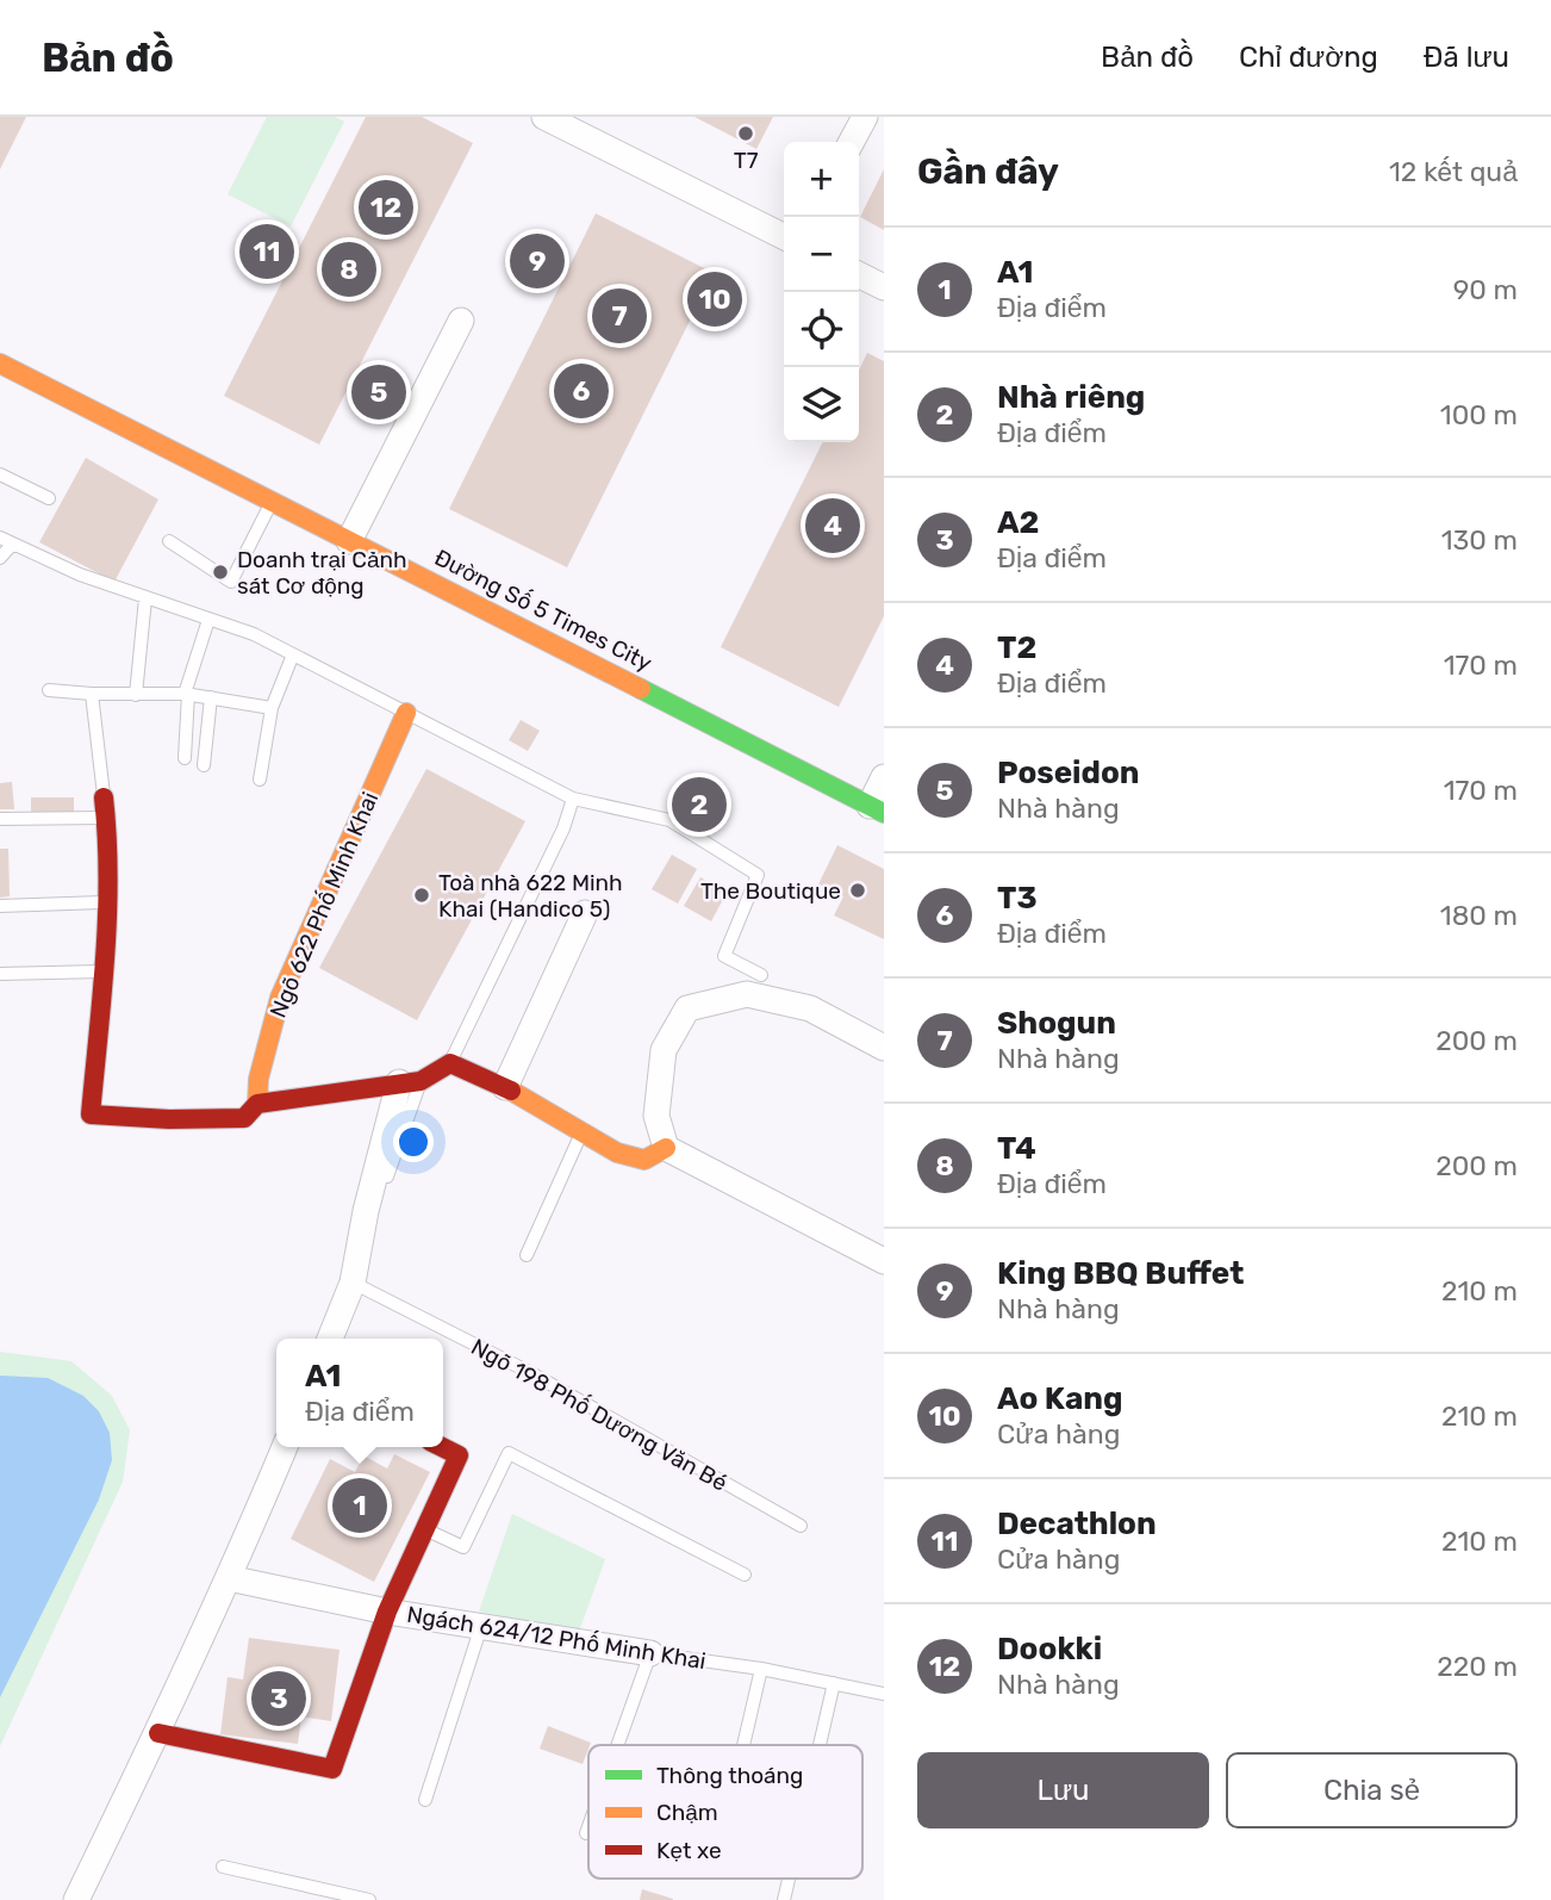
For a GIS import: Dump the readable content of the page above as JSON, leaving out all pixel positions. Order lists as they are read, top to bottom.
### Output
{
  "streets": {
    "street": ["Đường Số 5 Times City", "Ngõ 622 Phố Minh Khai", "Ngách 624/12 Phố Minh Khai"],
    "lane": ["Ngõ 198 Phố Dương Văn Bé"]
  },
  "places": [
    "T7",
    "Doanh trại Cảnh sát Cơ động",
    "The Boutique",
    "Toà nhà 622 Minh Khai (Handico 5)"
  ],
  "legend": ["Thông thoáng", "Chậm", "Kẹt xe"],
  "page": {
    "header": "Bản đồ",
    "nav": ["Bản đồ", "Chỉ đường", "Đã lưu"],
    "heading": ["Gần đây", "12 kết quả"],
    "map_buttons": ["+", "−"],
    "pins": [
      "12",
      "11",
      "9",
      "8",
      "10",
      "7",
      "6",
      "5",
      "4",
      "2",
      "1",
      "3"
    ],
    "list": [
      {
        "mark": "1",
        "name": "A1",
        "note": "Địa điểm",
        "value": "90 m"
      },
      {
        "mark": "2",
        "name": "Nhà riêng",
        "note": "Địa điểm",
        "value": "100 m"
      },
      {
        "mark": "3",
        "name": "A2",
        "note": "Địa điểm",
        "value": "130 m"
      },
      {
        "mark": "4",
        "name": "T2",
        "note": "Địa điểm",
        "value": "170 m"
      },
      {
        "mark": "5",
        "name": "Poseidon",
        "note": "Nhà hàng",
        "value": "170 m"
      },
      {
        "mark": "6",
        "name": "T3",
        "note": "Địa điểm",
        "value": "180 m"
      },
      {
        "mark": "7",
        "name": "Shogun",
        "note": "Nhà hàng",
        "value": "200 m"
      },
      {
        "mark": "8",
        "name": "T4",
        "note": "Địa điểm",
        "value": "200 m"
      },
      {
        "mark": "9",
        "name": "King BBQ Buffet",
        "note": "Nhà hàng",
        "value": "210 m"
      },
      {
        "mark": "10",
        "name": "Ao Kang",
        "note": "Cửa hàng",
        "value": "210 m"
      },
      {
        "mark": "11",
        "name": "Decathlon",
        "note": "Cửa hàng",
        "value": "210 m"
      },
      {
        "mark": "12",
        "name": "Dookki",
        "note": "Nhà hàng",
        "value": "220 m"
      }
    ],
    "popup": ["A1", "Địa điểm"],
    "buttons": ["Lưu", "Chia sẻ"]
  }
}
